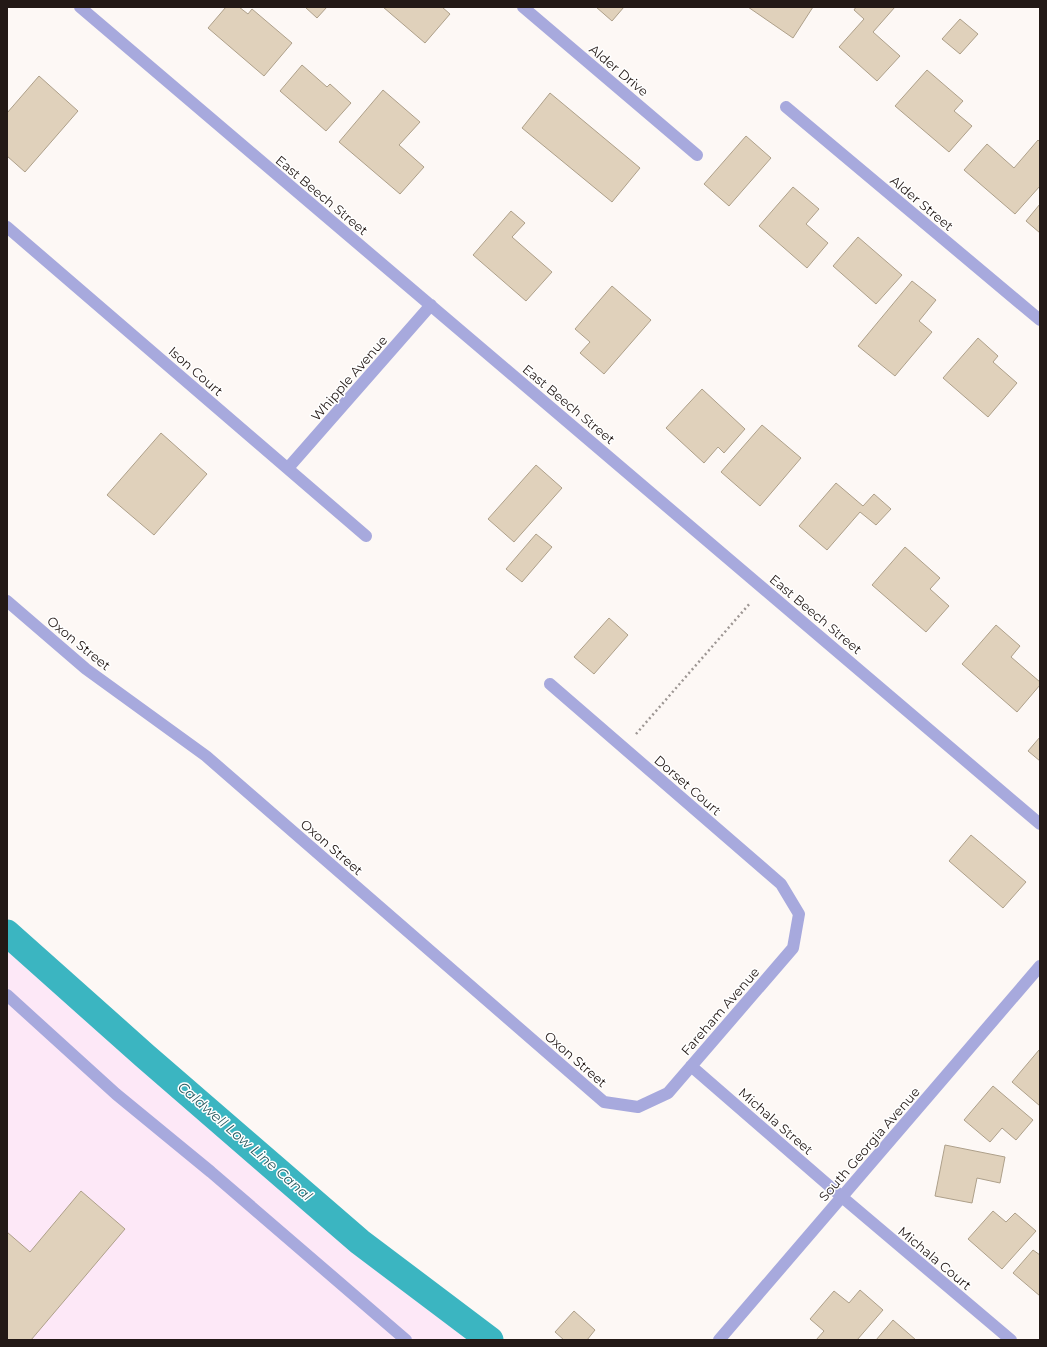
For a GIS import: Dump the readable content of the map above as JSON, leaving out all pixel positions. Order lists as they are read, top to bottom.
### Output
{
  "streets": {
    "street": [
      "Alder Drive",
      "East Beech Street",
      "Alder Street",
      "Ison Court",
      "Whipple Avenue",
      "Oxon Street",
      "Dorset Court",
      "Fareham Avenue",
      "Michala Street",
      "South Georgia Avenue",
      "Michala Court"
    ]
  },
  "crossings": [
    ["East Beech Street", "Whipple Avenue"],
    ["Ison Court", "Whipple Avenue"],
    ["Oxon Street", "Fareham Avenue"],
    ["Dorset Court", "Fareham Avenue"],
    ["Fareham Avenue", "Michala Street"],
    ["Michala Street", "South Georgia Avenue"],
    ["Michala Street", "Michala Court"],
    ["South Georgia Avenue", "Michala Court"]
  ],
  "water": ["Caldwell Low Line Canal"]
}
